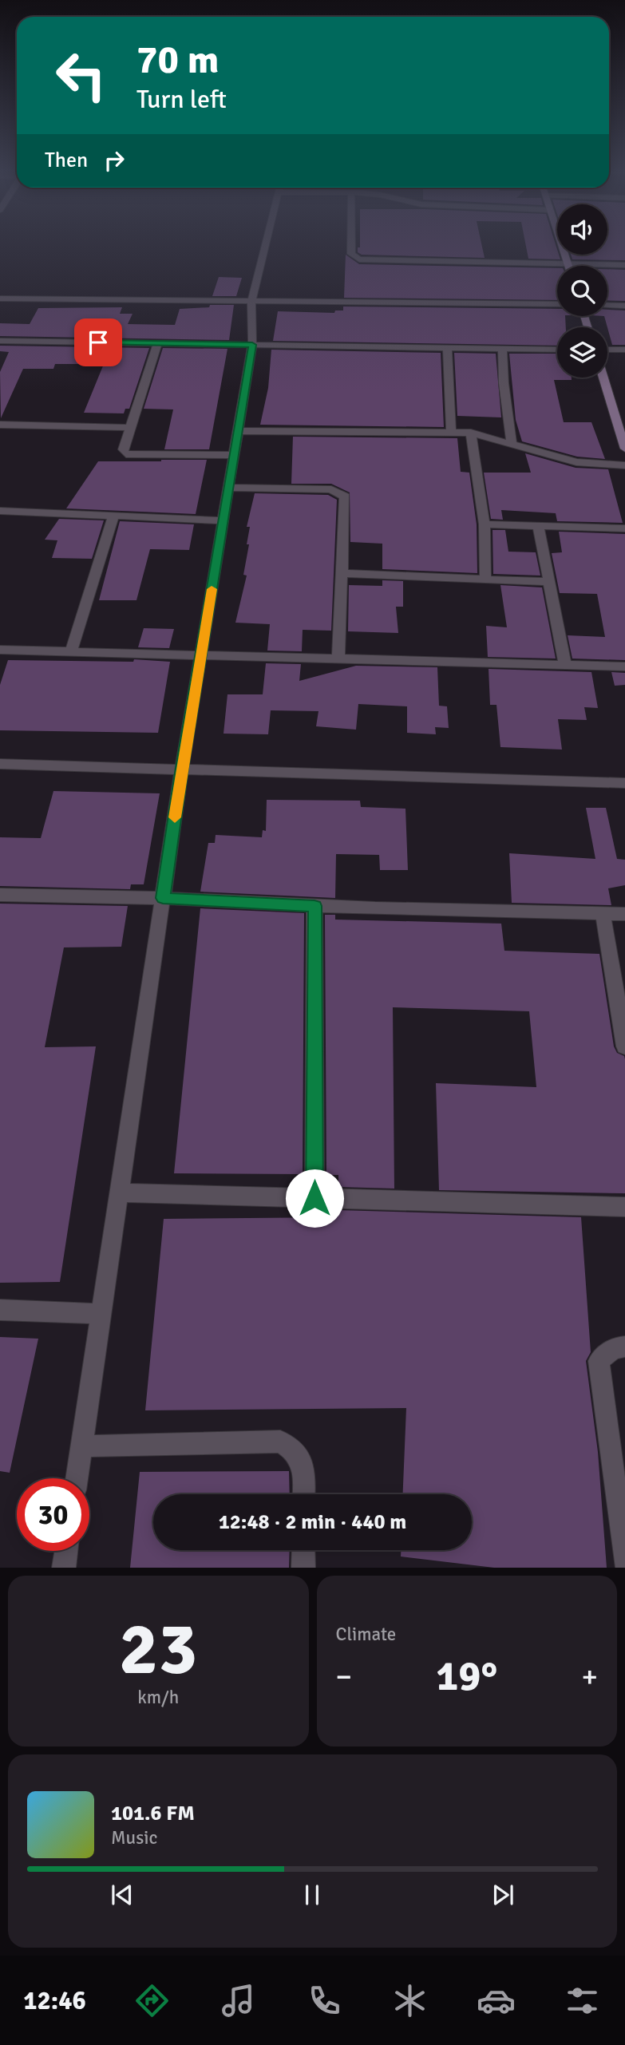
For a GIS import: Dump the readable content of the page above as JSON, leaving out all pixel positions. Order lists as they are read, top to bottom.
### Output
{
  "page": {
    "turn": ["70 m", "Turn left"],
    "then": "Then",
    "limit": "30",
    "trip": "12:48 · 2 min · 440 m",
    "tile": [
      ["23", "km/h"],
      "Climate"
    ],
    "heat": ["−", "19°", "+"],
    "song": ["101.6 FM", "Music"],
    "tabs": "12:46"
  }
}
